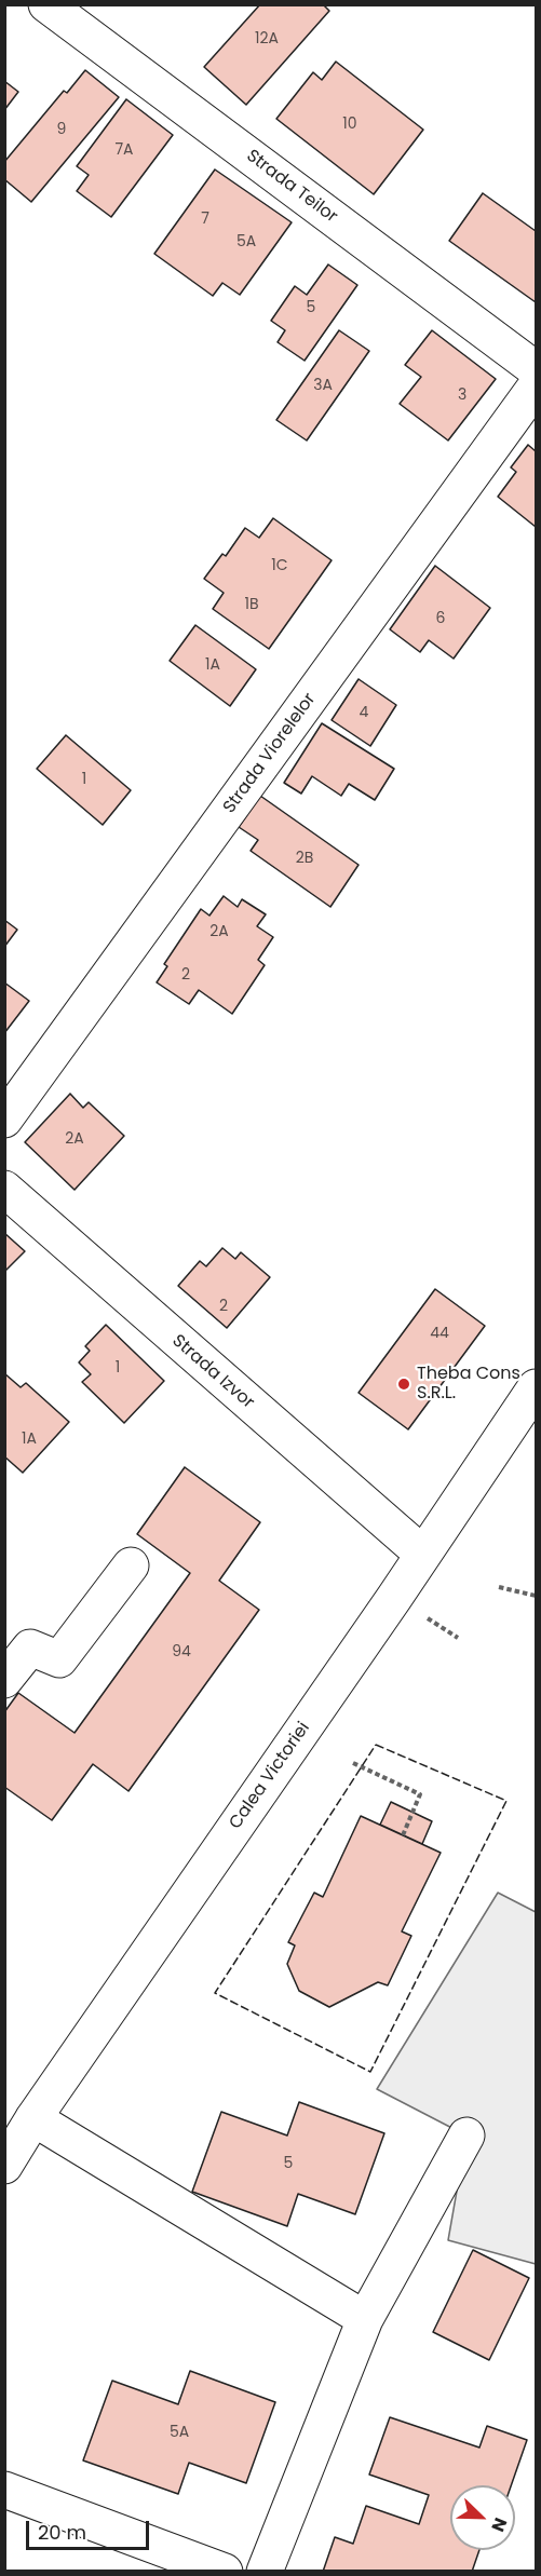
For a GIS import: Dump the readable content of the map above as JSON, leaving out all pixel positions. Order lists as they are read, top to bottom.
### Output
{
  "streets": {
    "street": [
      "Strada Teilor",
      "Strada Viorelelor",
      "Strada Izvor",
      "Calea Victoriei"
    ]
  },
  "crossings": [
    ["Strada Izvor", "Calea Victoriei"]
  ],
  "places": ["Theba Cons S.R.L."],
  "house_numbers": [
    "12A",
    "10",
    "9",
    "7A",
    "7",
    "5A",
    "5",
    "3A",
    "3",
    "1C",
    "1B",
    "6",
    "1A",
    "4",
    "1",
    "2B",
    "2A",
    "2",
    "2A",
    "2",
    "44",
    "1",
    "1A",
    "94",
    "5",
    "5A"
  ],
  "scale_bar": "20 m",
  "north": "bottom right"
}
